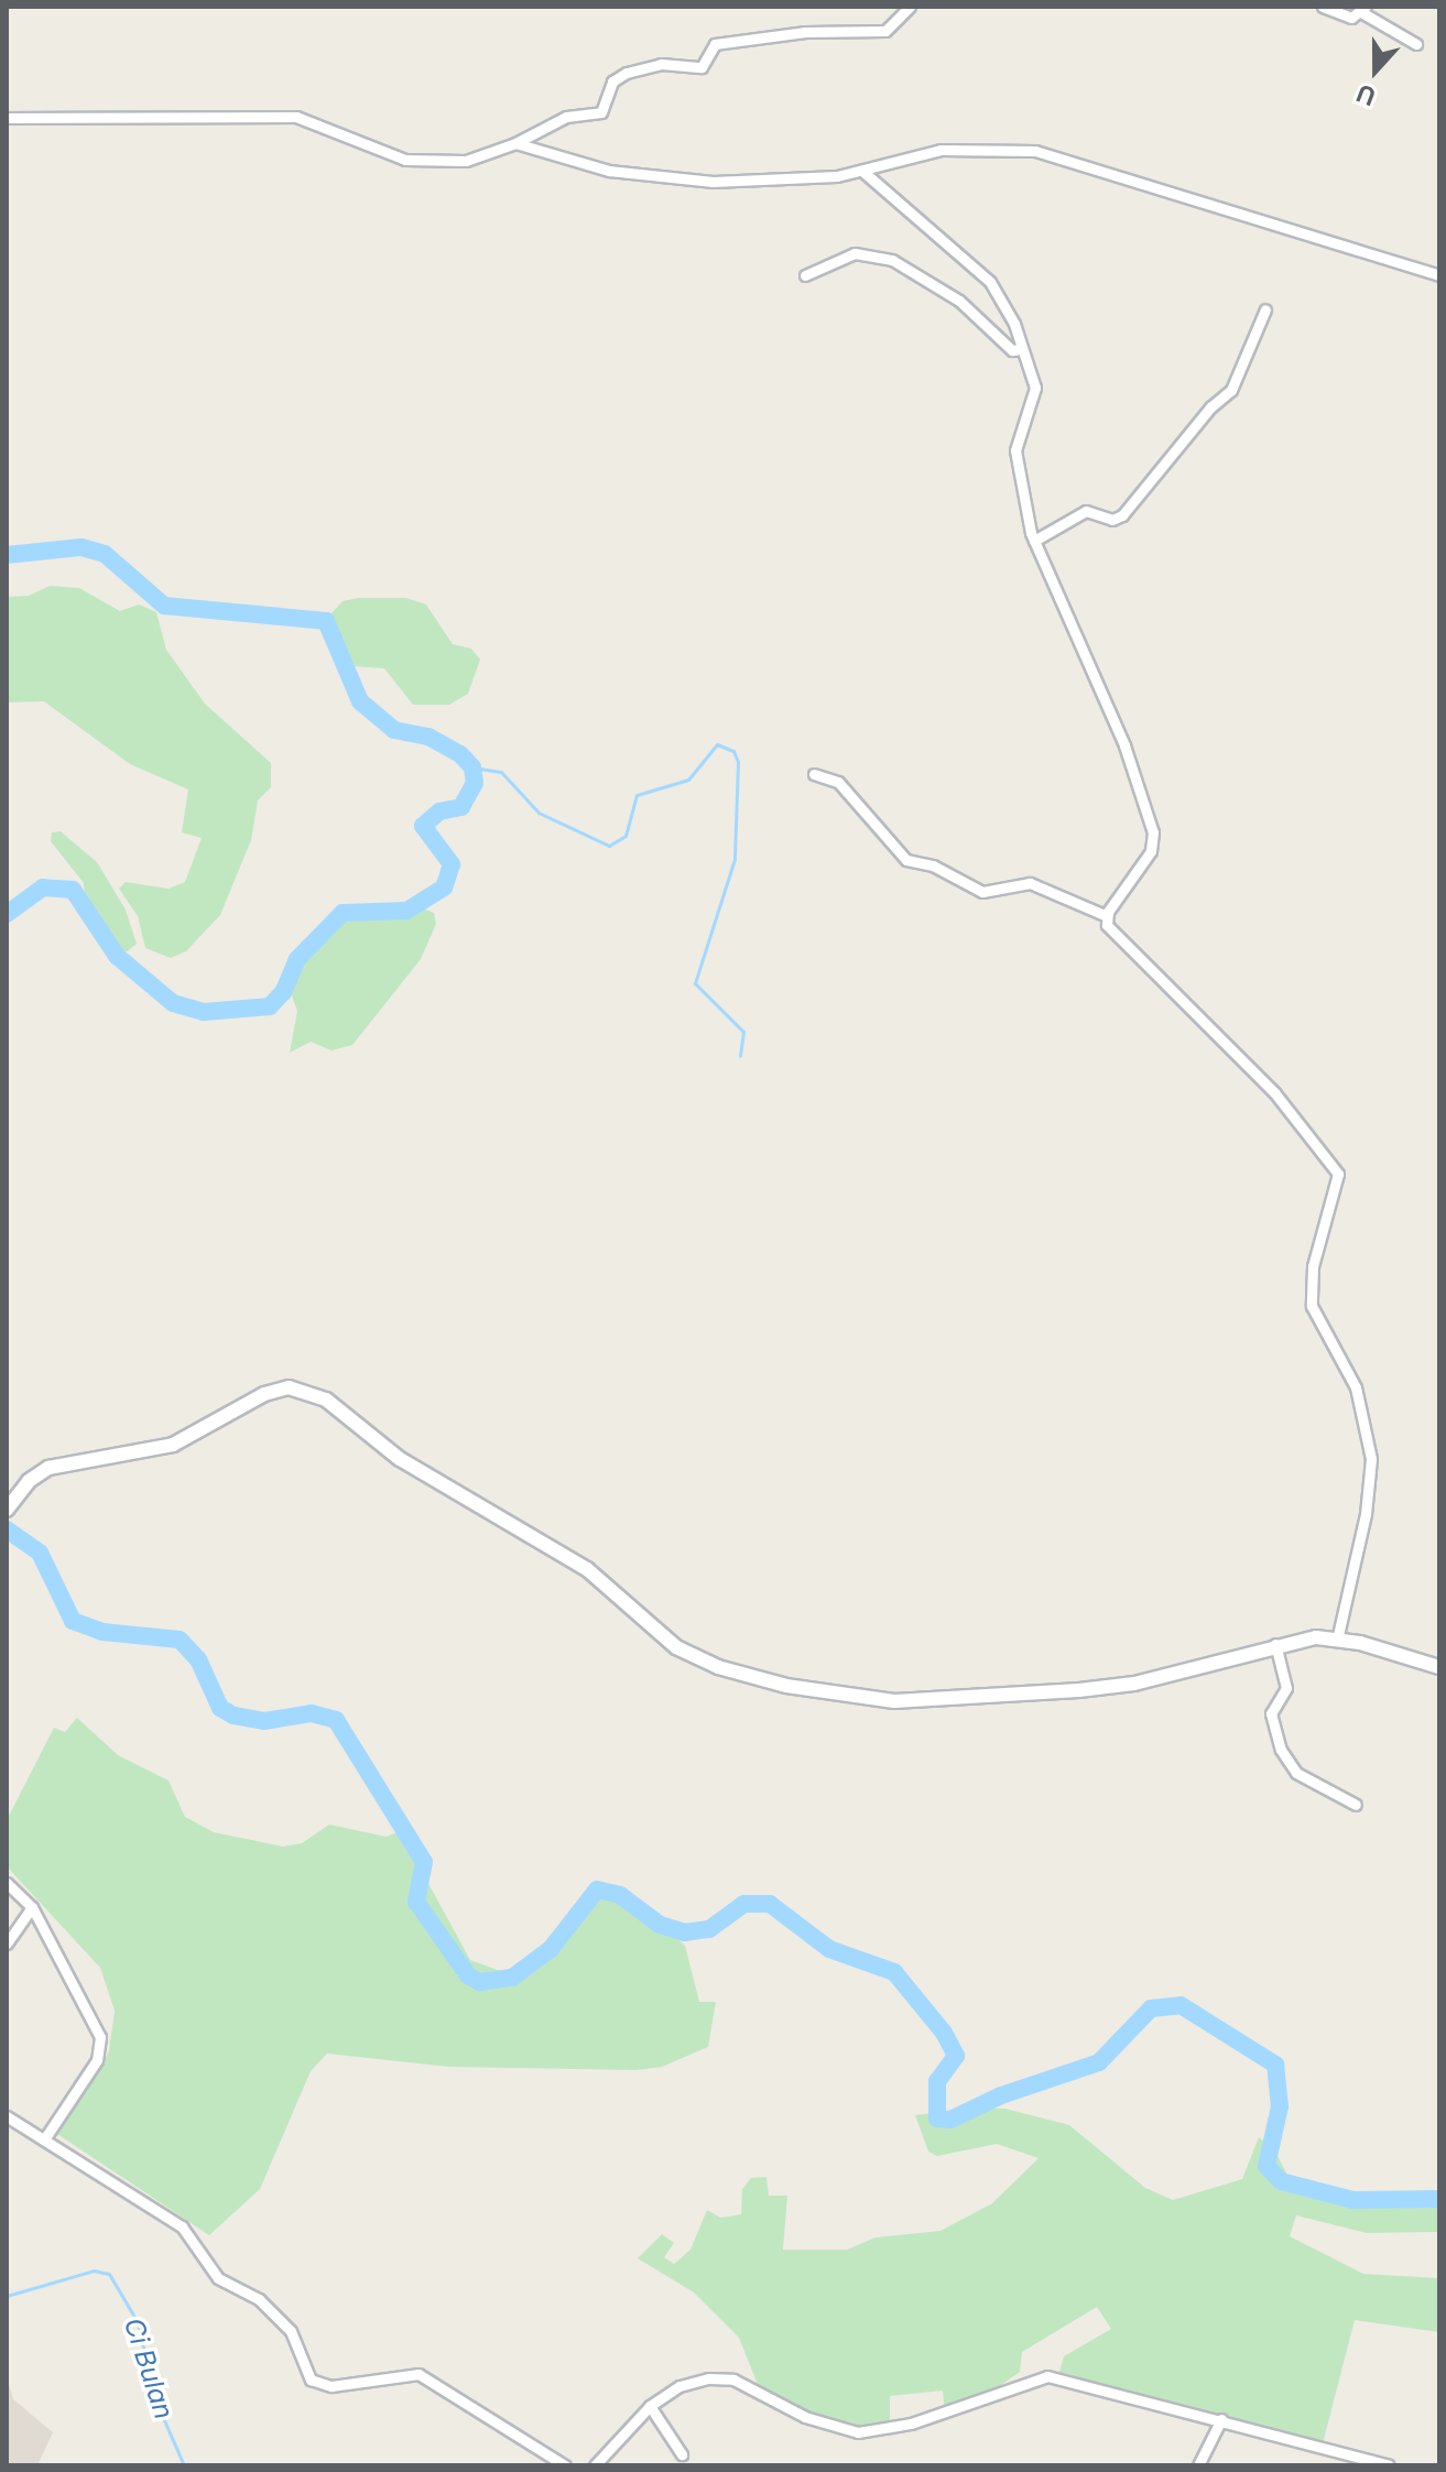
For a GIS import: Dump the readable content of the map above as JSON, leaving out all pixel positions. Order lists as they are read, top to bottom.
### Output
{
  "water": ["Ci Bulan"],
  "north": "bottom"
}
